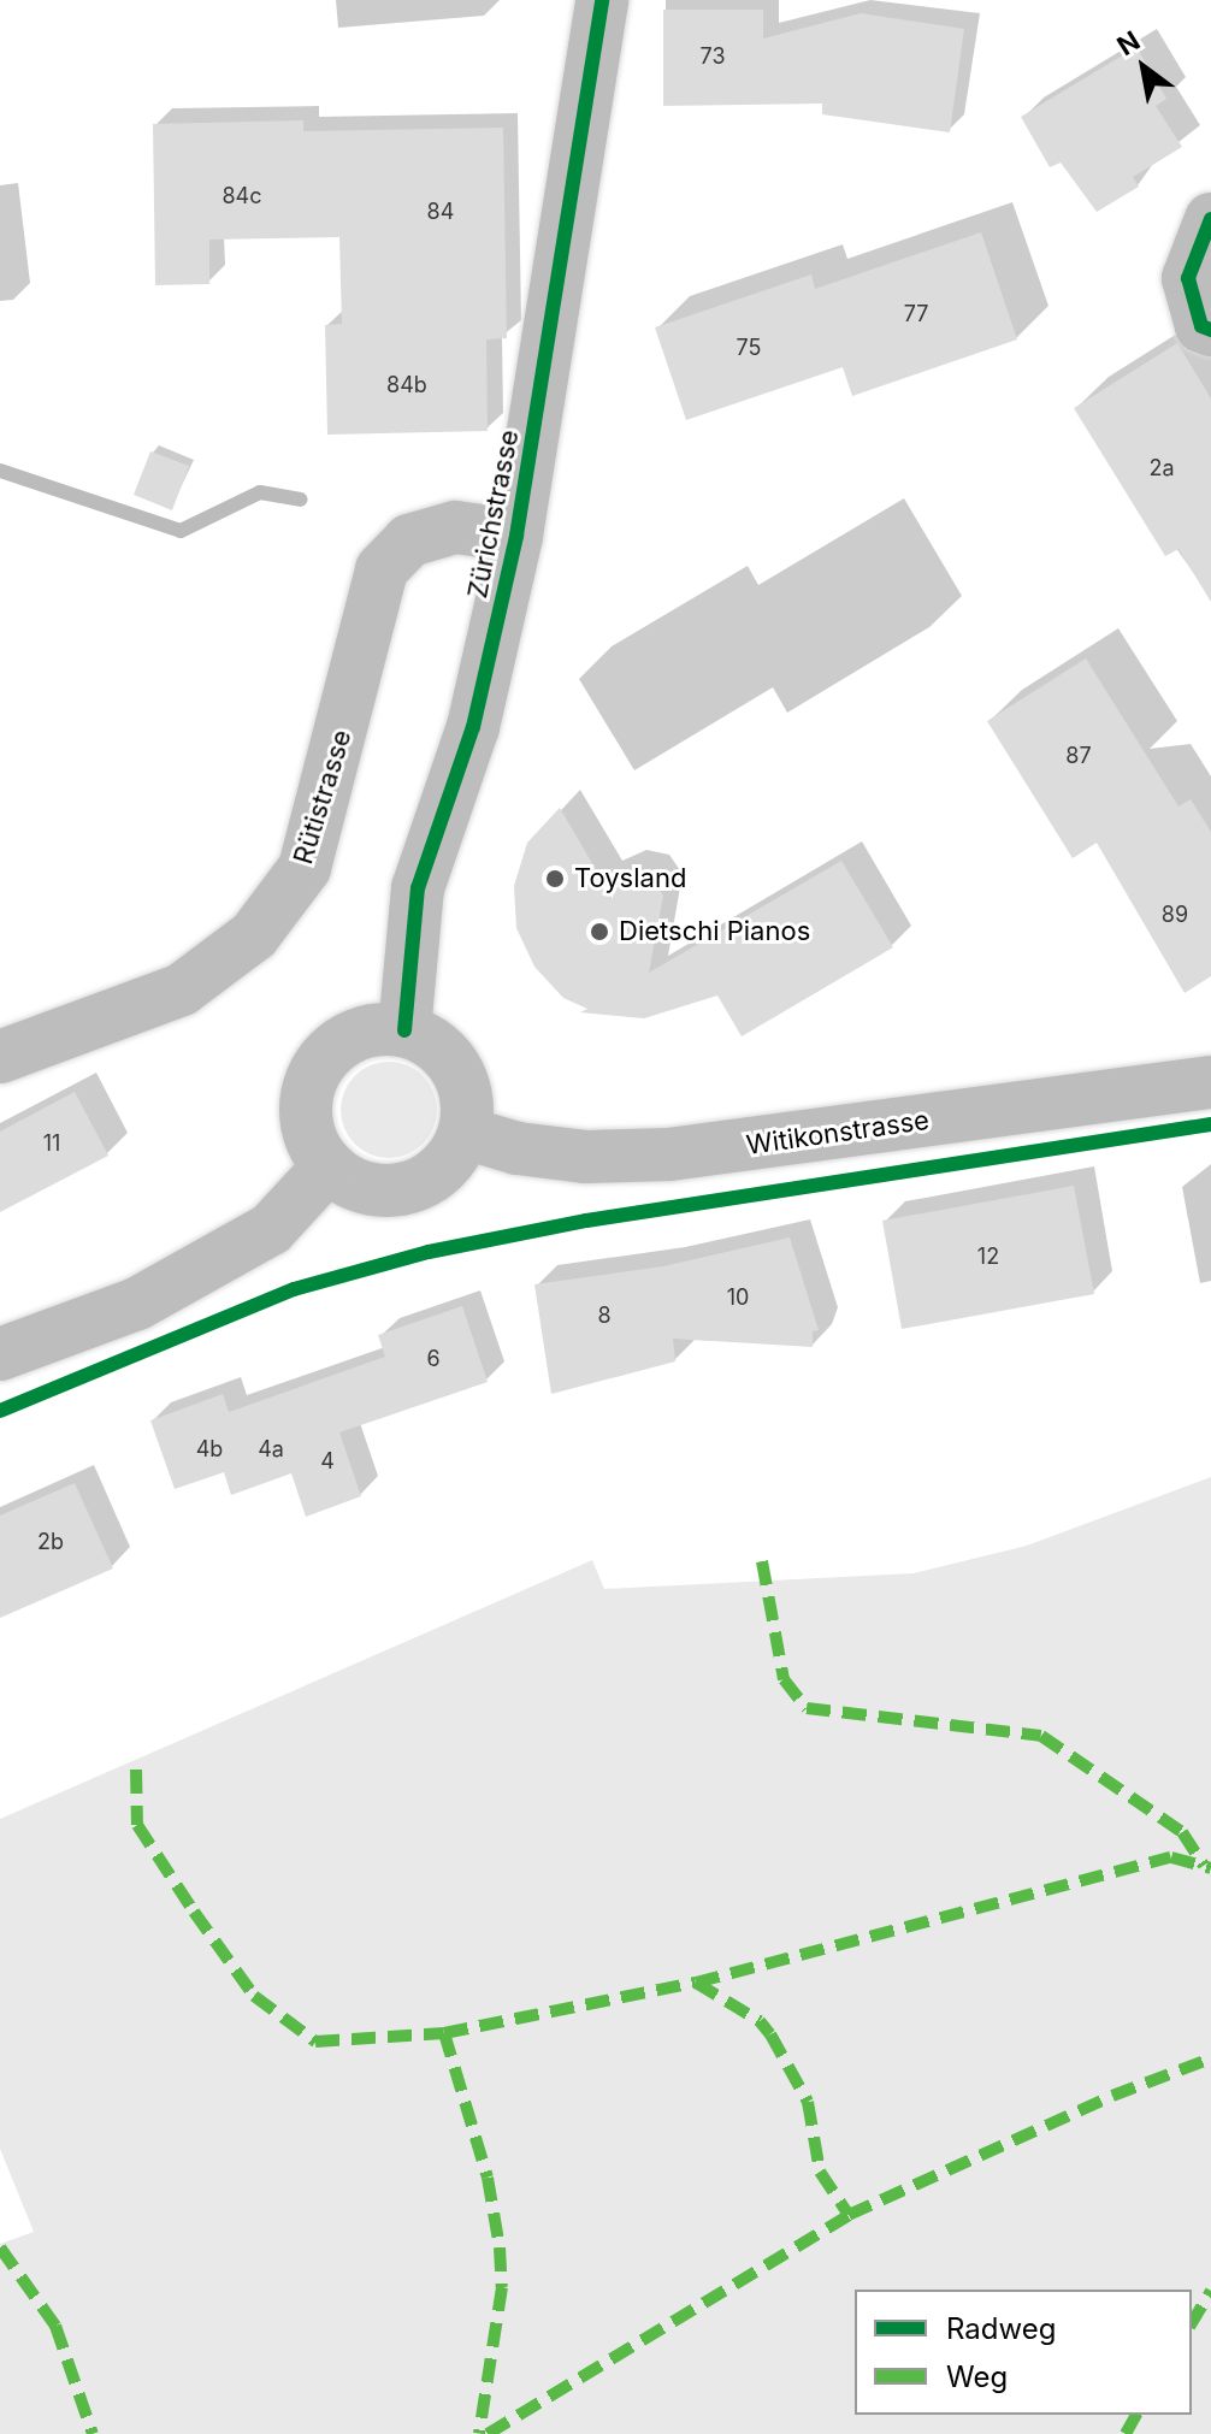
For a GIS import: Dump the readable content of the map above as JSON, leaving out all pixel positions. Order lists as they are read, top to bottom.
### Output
{
  "streets": {
    "street": ["Zürichstrasse", "Rütistrasse", "Witikonstrasse"]
  },
  "crossings": [
    ["Zürichstrasse", "Rütistrasse"],
    ["Zürichstrasse", "Witikonstrasse"]
  ],
  "places": ["Toysland", "Dietschi Pianos"],
  "house_numbers": [
    "73",
    "84c",
    "84",
    "77",
    "75",
    "84b",
    "2a",
    "87",
    "89",
    "11",
    "12",
    "10",
    "8",
    "6",
    "4b",
    "4a",
    "4",
    "2b"
  ],
  "legend": ["Radweg", "Weg"],
  "north": "top left"
}
